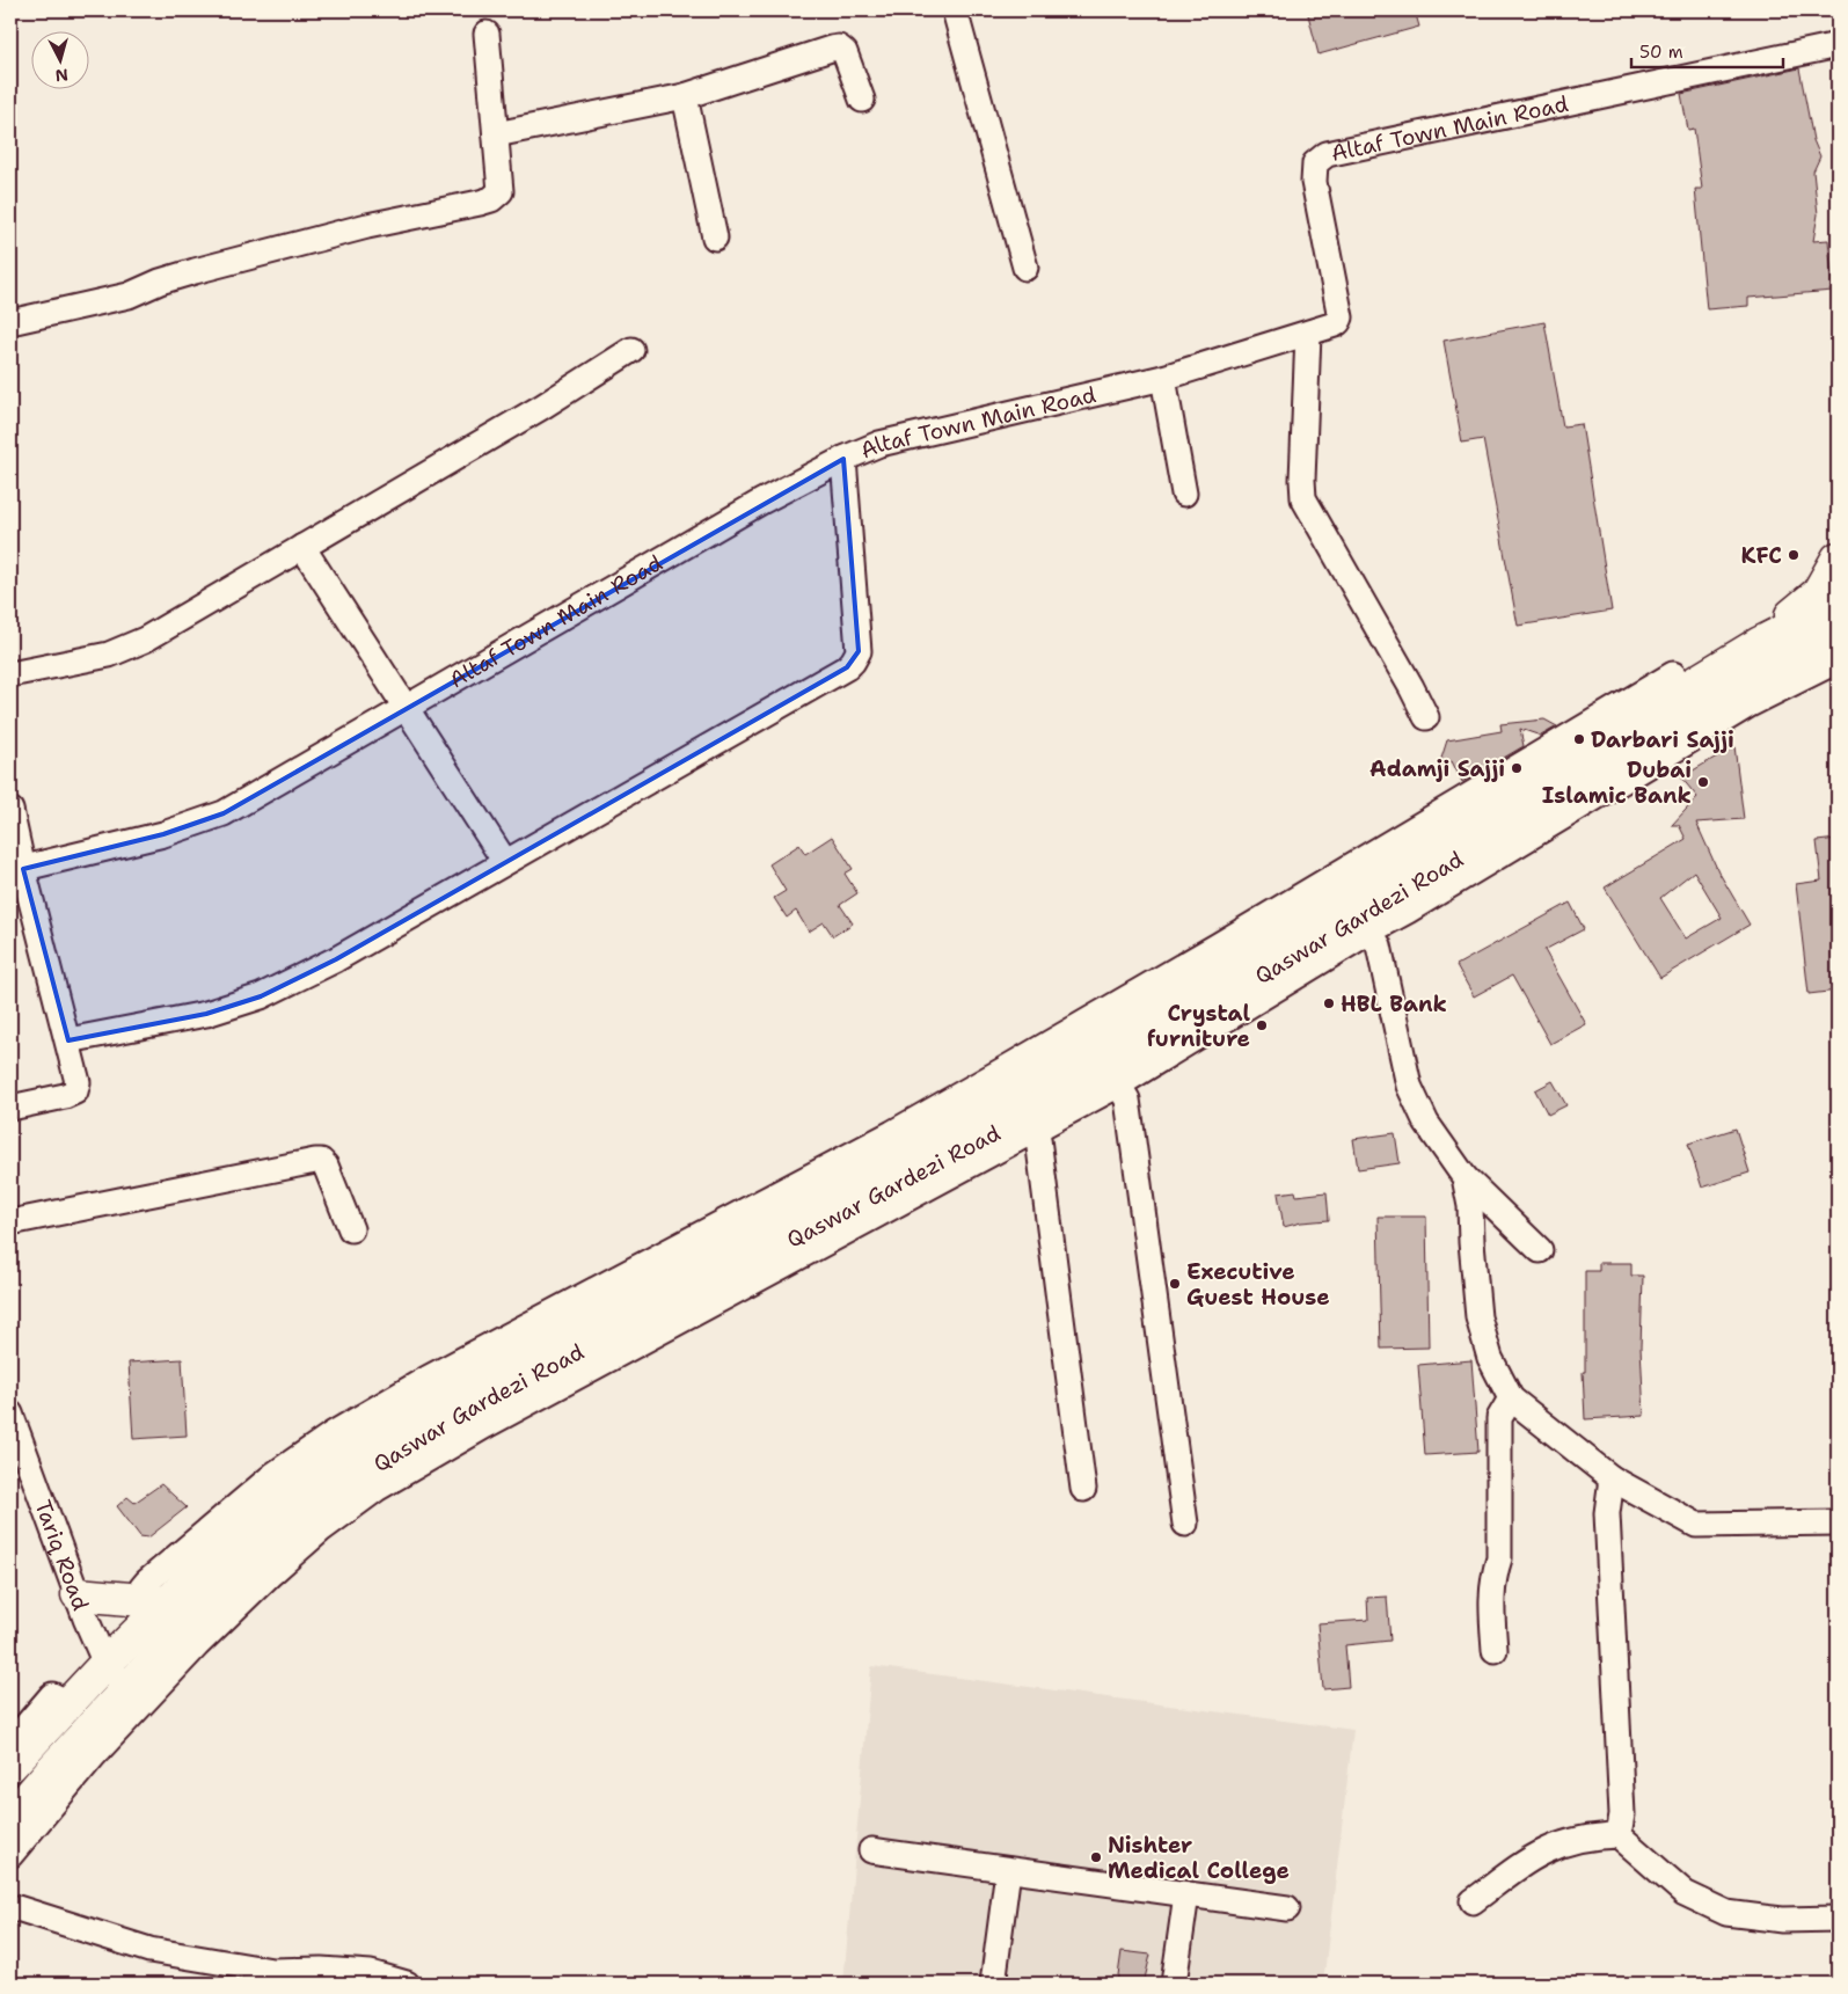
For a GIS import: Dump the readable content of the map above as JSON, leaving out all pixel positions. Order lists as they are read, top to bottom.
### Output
{
  "streets": {
    "main road": ["Qaswar Gardezi Road"],
    "street": ["Altaf Town Main Road", "Tariq Road"]
  },
  "crossings": [
    ["Qaswar Gardezi Road", "Tariq Road"]
  ],
  "places": [
    "KFC",
    "Darbari Sajji",
    "Adamji Sajji",
    "Dubai Islamic Bank",
    "HBL Bank",
    "Crystal furniture",
    "Executive Guest House",
    "Nishter Medical College"
  ],
  "scale_bar": "50 m",
  "north": "bottom"
}
